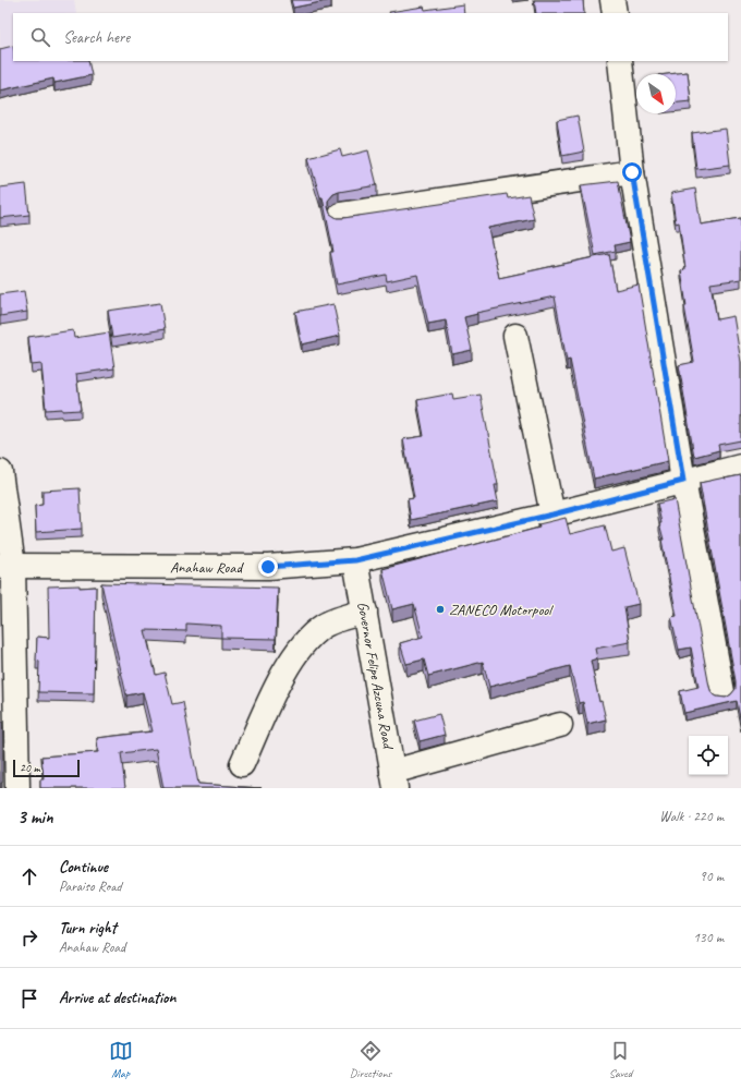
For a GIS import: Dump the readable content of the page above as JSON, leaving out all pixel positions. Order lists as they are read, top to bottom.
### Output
{
  "streets": {
    "street": ["Anahaw Road", "Governor Felipe Azcuna Road"]
  },
  "crossings": [
    ["Anahaw Road", "Governor Felipe Azcuna Road"]
  ],
  "places": ["ZANECO Motorpool"],
  "scale_bar": "20 m",
  "north": "bottom right",
  "page": {
    "search": "Search here",
    "scale": "20 m",
    "heading": ["3 min", "Walk · 220 m"],
    "list": [
      ["Continue", "Paraiso Road", "90 m"],
      ["Turn right", "Anahaw Road", "130 m"],
      "Arrive at destination"
    ],
    "nav": ["Map", "Directions", "Saved"]
  }
}
